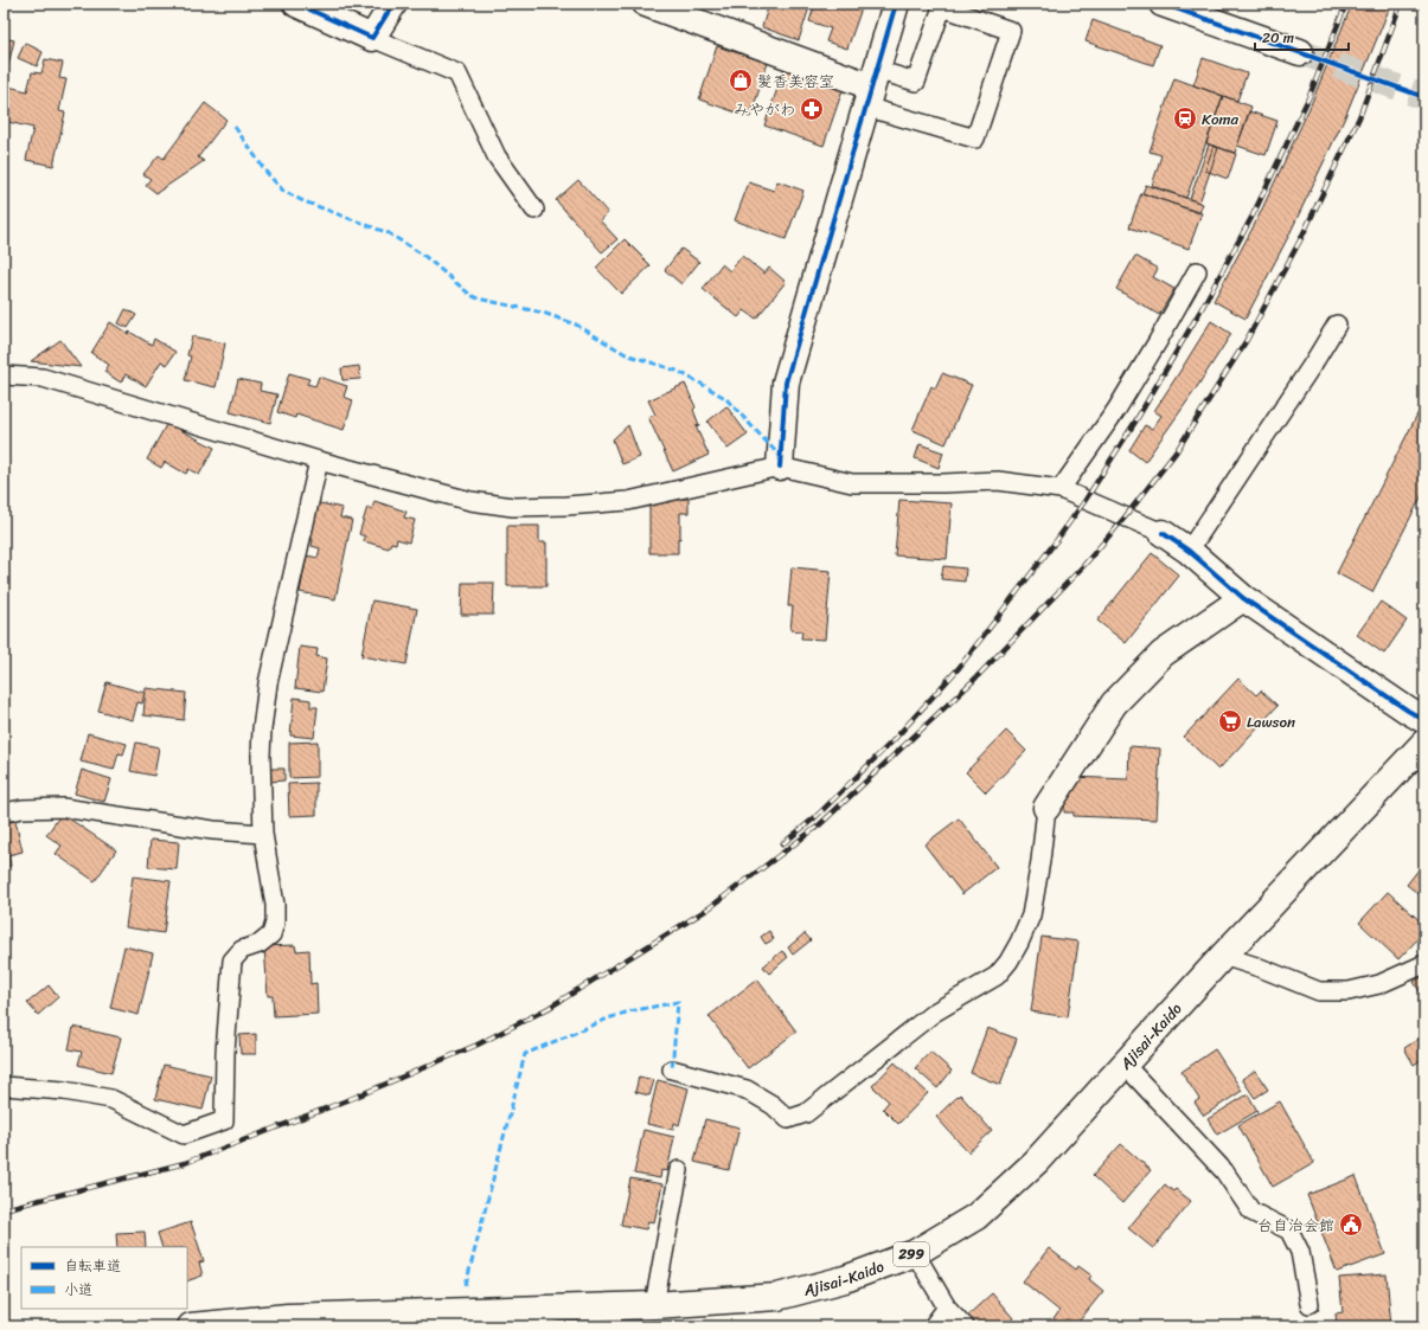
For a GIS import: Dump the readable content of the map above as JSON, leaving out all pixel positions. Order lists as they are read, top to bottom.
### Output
{
  "streets": {
    "main road": ["Ajisai-Kaido", "299"]
  },
  "places": {
    "shop": ["髪香美容室"],
    "pharmacy": ["みやがわ"],
    "station": ["Koma"],
    "supermarket": ["Lawson"],
    "public building": ["台自治会館"]
  },
  "legend": ["自転車道", "小道"],
  "scale_bar": "20 m"
}
